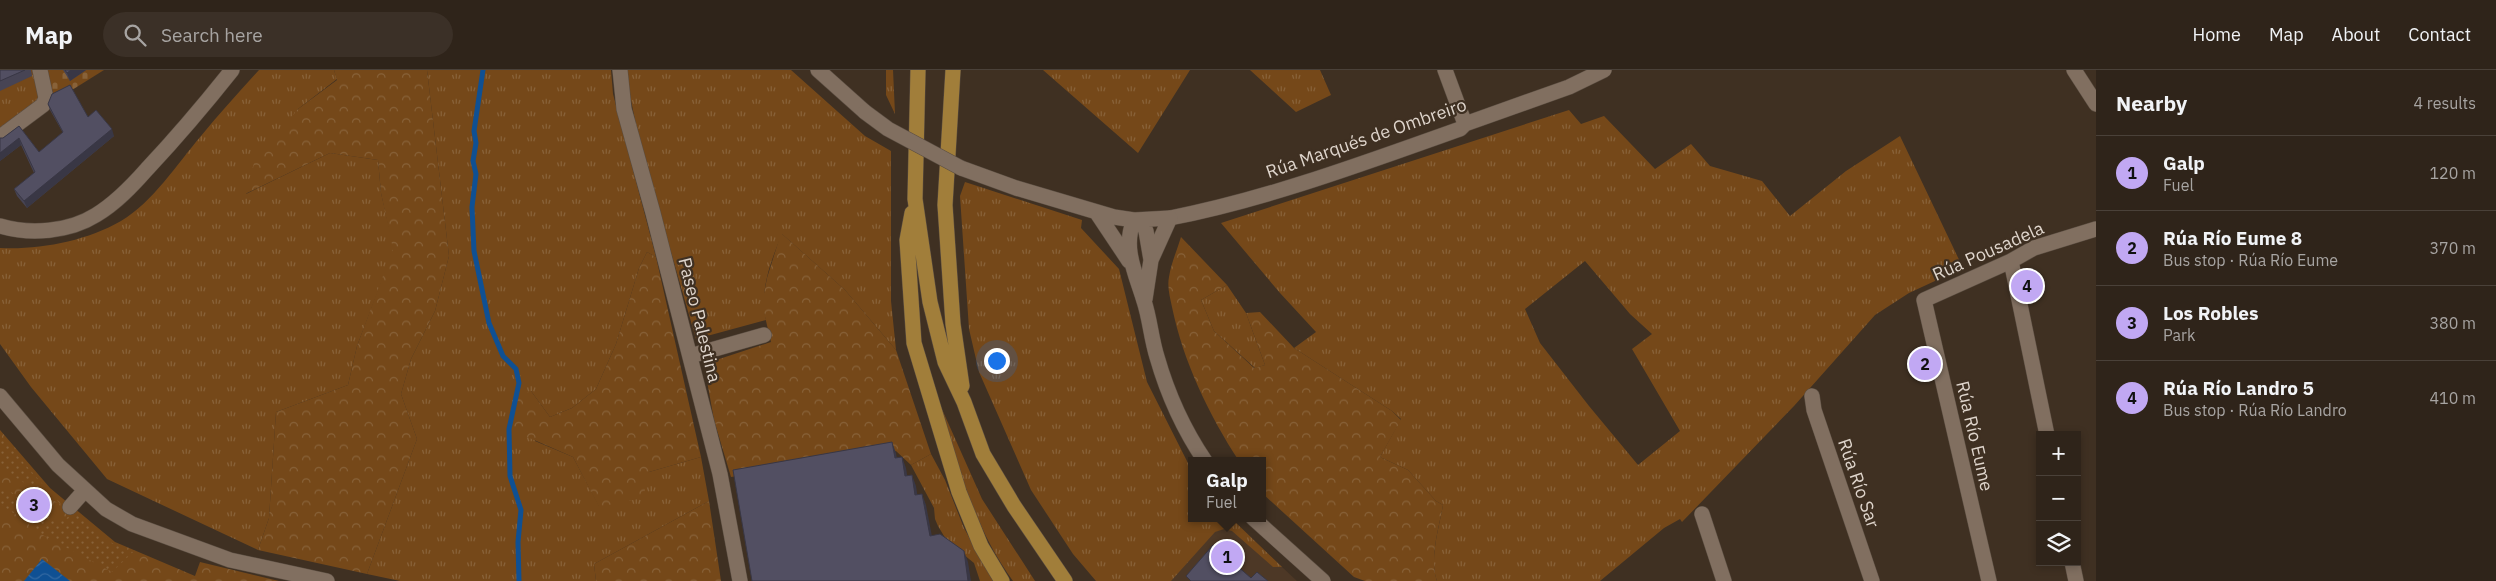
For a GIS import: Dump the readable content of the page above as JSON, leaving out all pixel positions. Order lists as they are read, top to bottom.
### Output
{
  "streets": {
    "street": [
      "Rúa Marqués de Ombreiro",
      "Rúa Pousadela",
      "Paseo Palestina",
      "Rúa Río Eume",
      "Rúa Río Sar"
    ]
  },
  "crossings": [
    ["Rúa Pousadela", "Rúa Río Eume"]
  ],
  "page": {
    "header": "Map",
    "search": "Search here",
    "nav": [
      "Home",
      "Map",
      "About",
      "Contact"
    ],
    "heading": ["Nearby", "4 results"],
    "list": [
      {
        "mark": "1",
        "name": "Galp",
        "note": "Fuel",
        "value": "120 m"
      },
      {
        "mark": "2",
        "name": "Rúa Río Eume 8",
        "note": "Bus stop · Rúa Río Eume",
        "value": "370 m"
      },
      {
        "mark": "3",
        "name": "Los Robles",
        "note": "Park",
        "value": "380 m"
      },
      {
        "mark": "4",
        "name": "Rúa Río Landro 5",
        "note": "Bus stop · Rúa Río Landro",
        "value": "410 m"
      }
    ],
    "pins": [
      "4",
      "2",
      "3",
      "1"
    ],
    "map_buttons": ["+", "−"],
    "popup": ["Galp", "Fuel"]
  }
}
